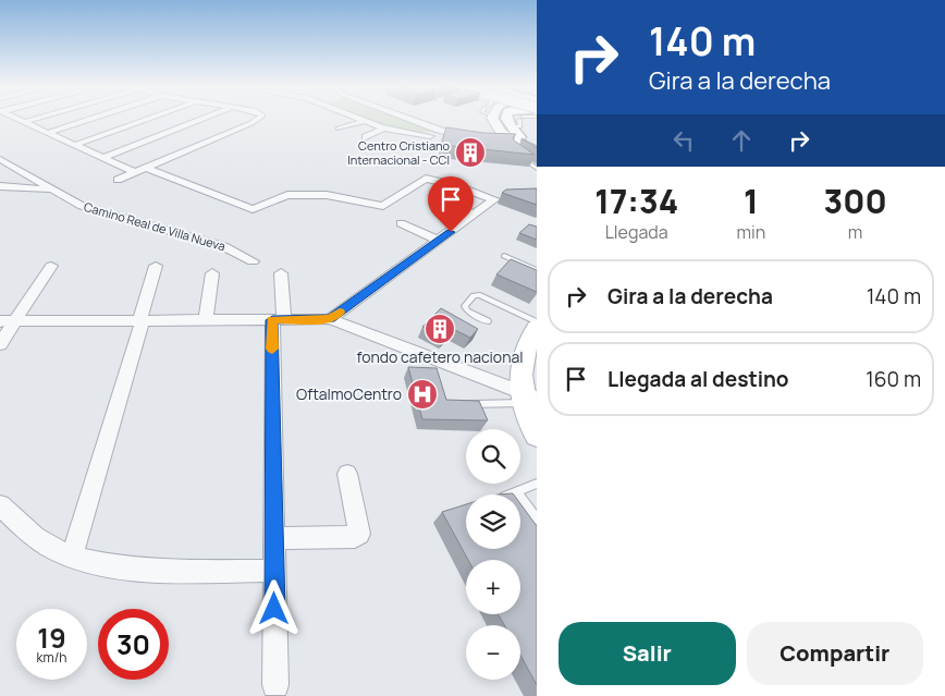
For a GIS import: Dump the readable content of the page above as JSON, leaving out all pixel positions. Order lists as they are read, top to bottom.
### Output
{
  "streets": {
    "street": ["Camino Real de Villa Nueva"]
  },
  "places": {
    "building": ["Centro Cristiano Internacional - CCI", "fondo cafetero nacional"],
    "hospital": ["OftalmoCentro"]
  },
  "page": {
    "turn": ["140 m", "Gira a la derecha"],
    "eta": [
      "17:34",
      "Llegada",
      "1",
      "min",
      "300",
      "m"
    ],
    "list": [
      {
        "name": "Gira a la derecha",
        "value": "140 m"
      },
      {
        "name": "Llegada al destino",
        "value": "160 m"
      }
    ],
    "map_buttons": ["+", "−"],
    "speed": "19 km/h",
    "limit": "30",
    "buttons": ["Salir", "Compartir"]
  }
}
